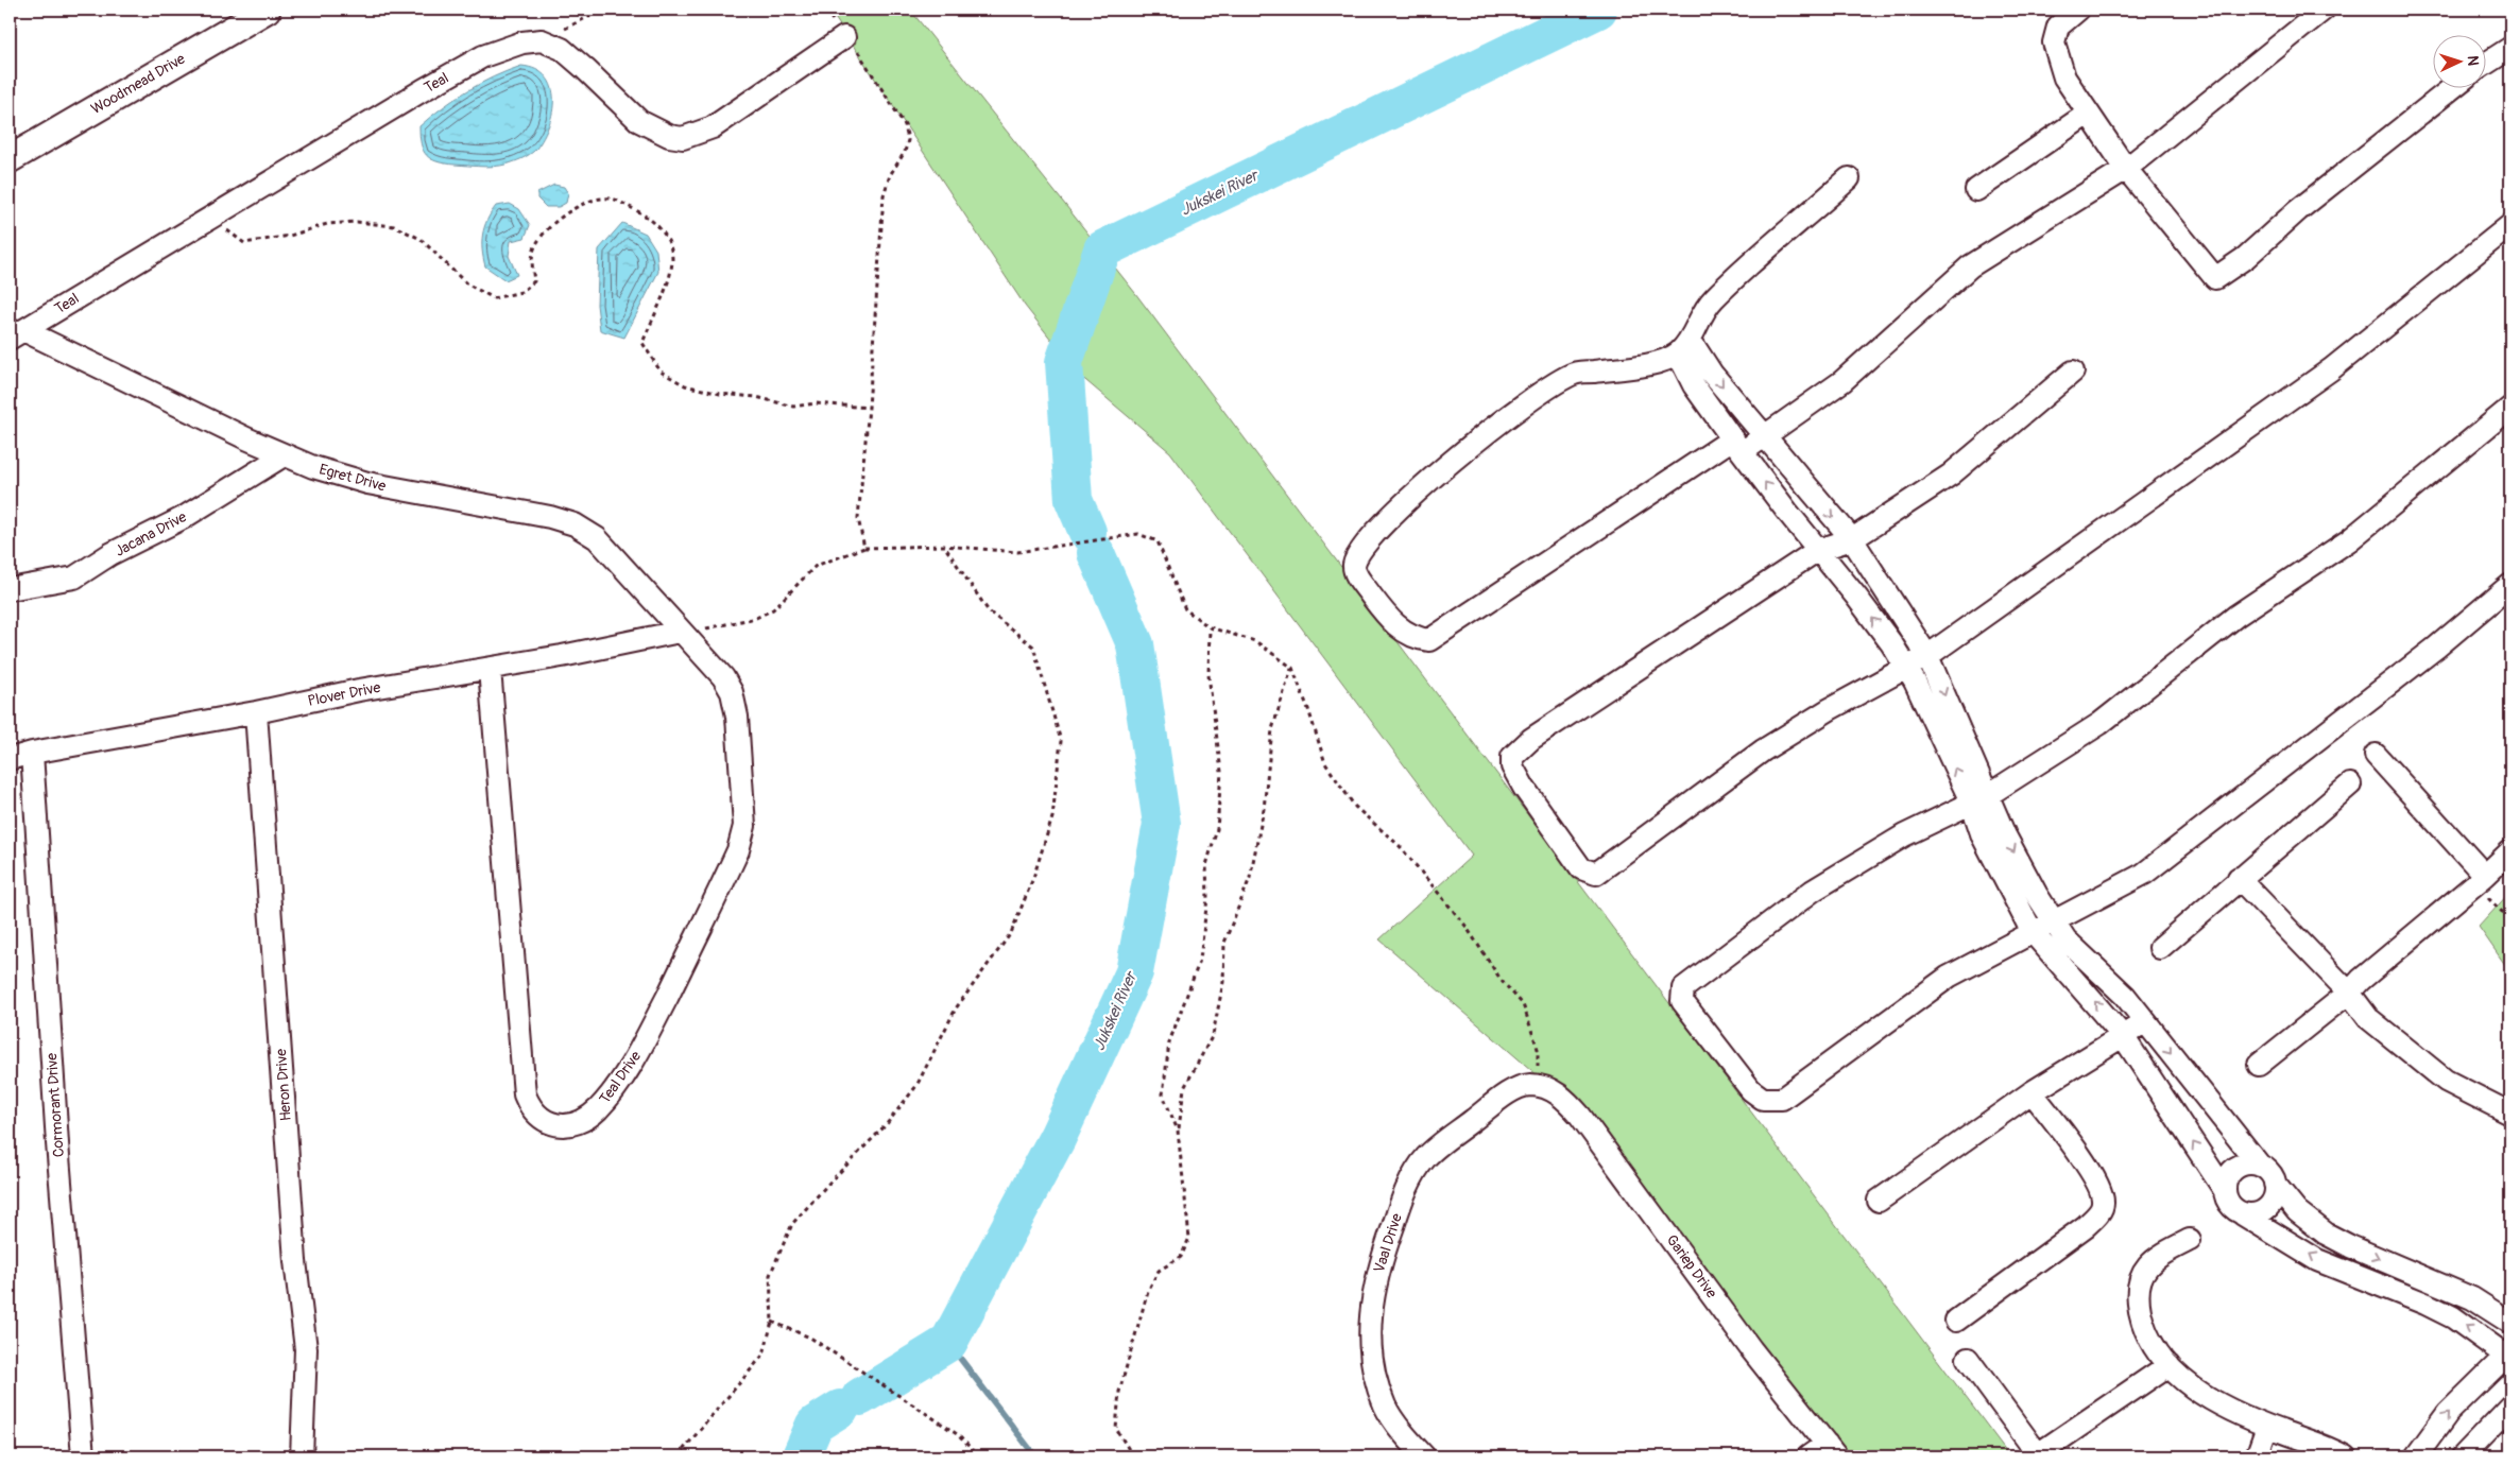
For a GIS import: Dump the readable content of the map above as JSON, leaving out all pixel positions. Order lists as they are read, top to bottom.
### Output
{
  "streets": {
    "main road": ["Woodmead Drive"],
    "street": [
      "Teal",
      "Egret Drive",
      "Jacana Drive",
      "Plover Drive",
      "Teal Drive",
      "Heron Drive",
      "Cormorant Drive",
      "Vaal Drive",
      "Gariep Drive"
    ]
  },
  "crossings": [
    ["Teal", "Egret Drive"],
    ["Egret Drive", "Jacana Drive"],
    ["Egret Drive", "Plover Drive"],
    ["Egret Drive", "Teal Drive"],
    ["Plover Drive", "Teal Drive"],
    ["Plover Drive", "Heron Drive"],
    ["Plover Drive", "Cormorant Drive"],
    ["Vaal Drive", "Gariep Drive"]
  ],
  "water": ["Jukskei River"],
  "north": "right"
}
